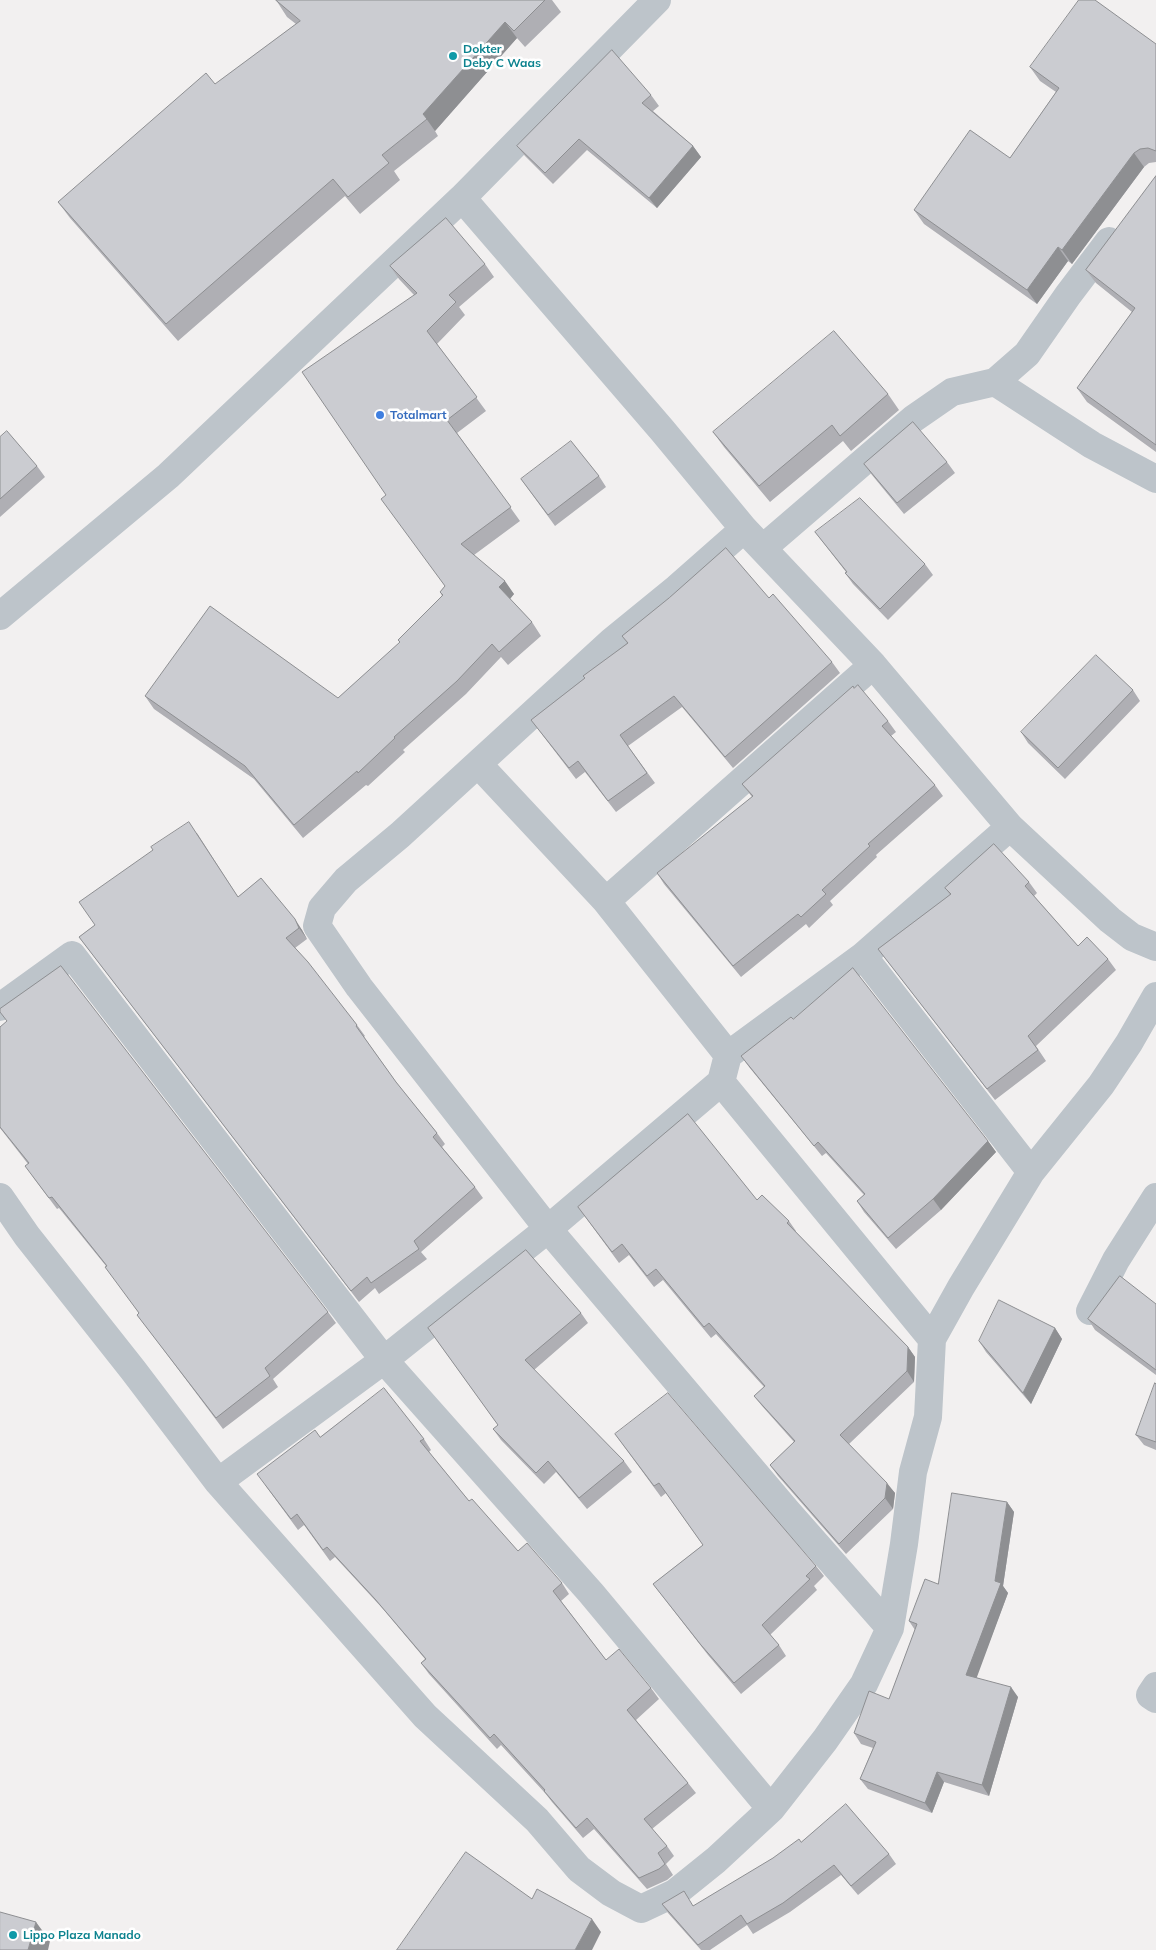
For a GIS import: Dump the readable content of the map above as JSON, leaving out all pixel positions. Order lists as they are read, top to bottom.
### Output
{
  "places": ["Dokter Deby C Waas", "Totalmart", "Lippo Plaza Manado"]
}
